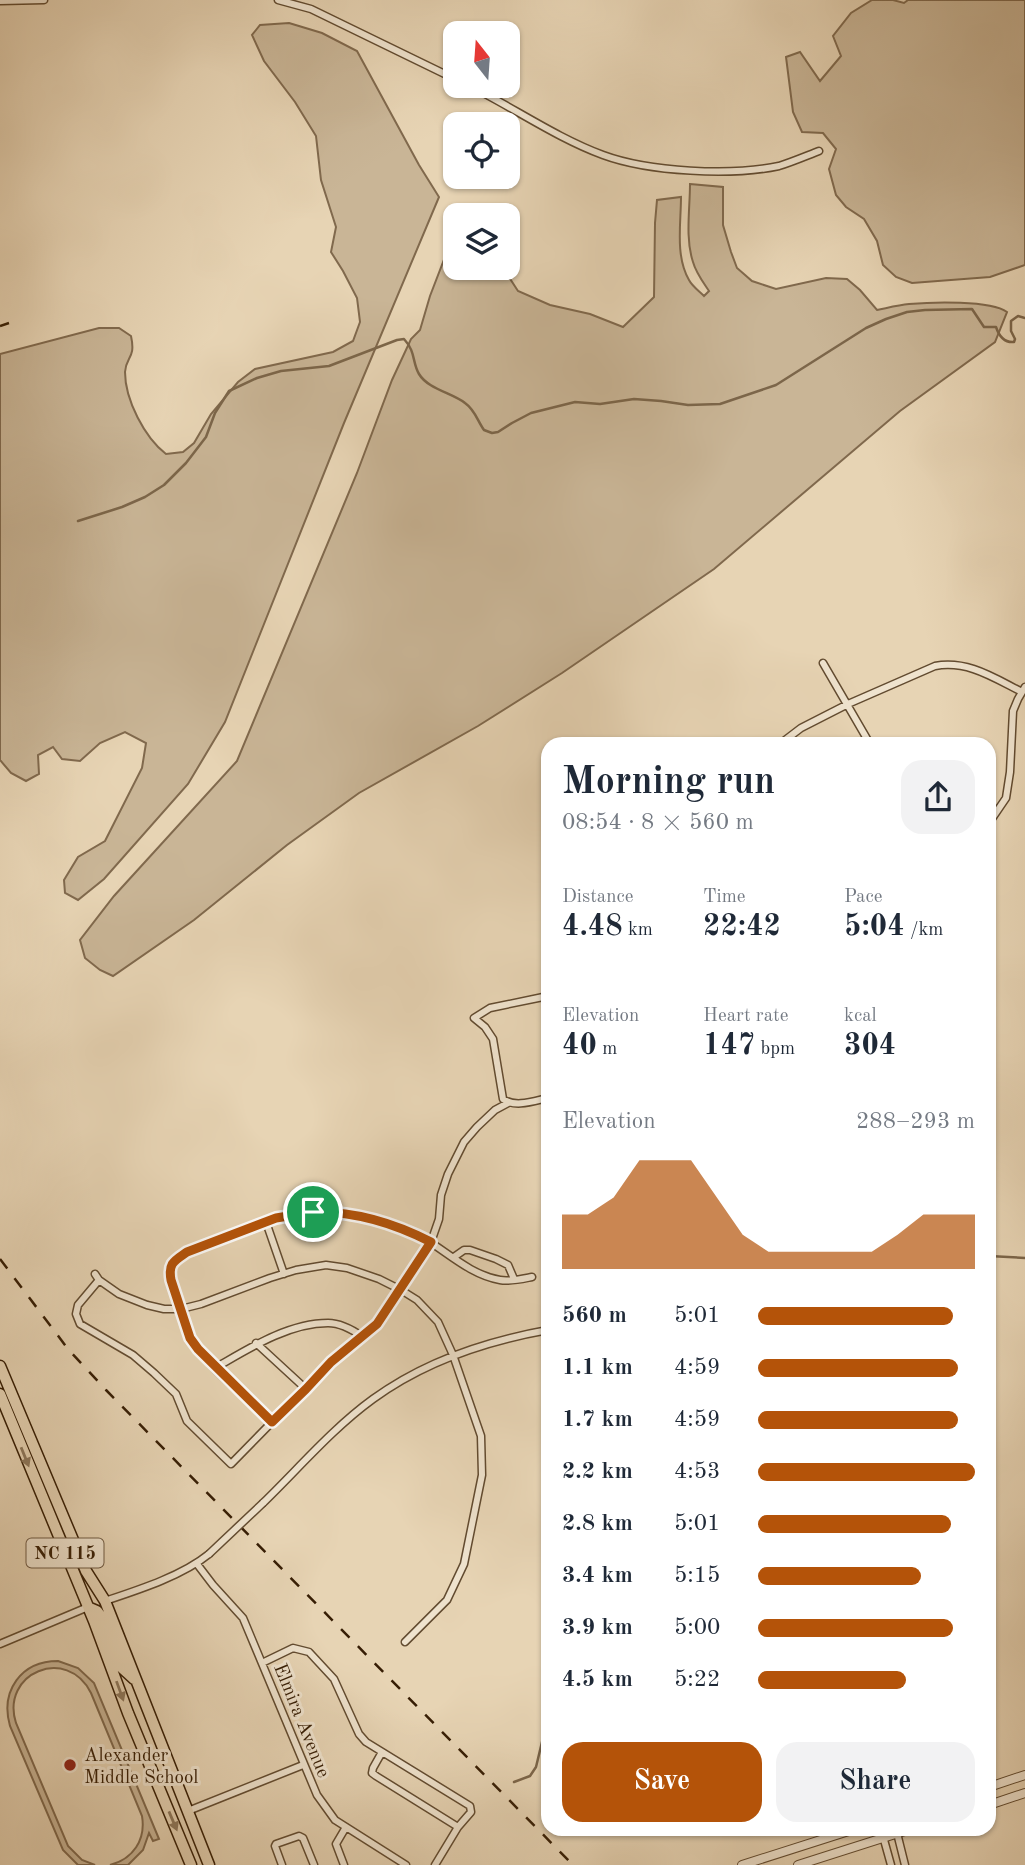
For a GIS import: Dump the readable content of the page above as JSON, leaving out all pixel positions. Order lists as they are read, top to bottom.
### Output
{
  "streets": {
    "main road": ["NC 115"],
    "street": ["Elmira Avenue"]
  },
  "places": ["Alexander Middle School"],
  "north": "top",
  "page": {
    "heading": ["Morning run", "08:54 · 8 × 560 m"],
    "stats": [
      ["Distance", "4.48 km"],
      ["Time", "22:42"],
      ["Pace", "5:04 /km"],
      ["Elevation", "40 m"],
      ["Heart rate", "147 bpm"],
      ["kcal", "304"]
    ],
    "chart": ["Elevation", "288–293 m"],
    "list": [
      {
        "name": "560 m",
        "note": "5:01"
      },
      {
        "name": "1.1 km",
        "note": "4:59"
      },
      {
        "name": "1.7 km",
        "note": "4:59"
      },
      {
        "name": "2.2 km",
        "note": "4:53"
      },
      {
        "name": "2.8 km",
        "note": "5:01"
      },
      {
        "name": "3.4 km",
        "note": "5:15"
      },
      {
        "name": "3.9 km",
        "note": "5:00"
      },
      {
        "name": "4.5 km",
        "note": "5:22"
      }
    ],
    "buttons": ["Save", "Share"]
  }
}
